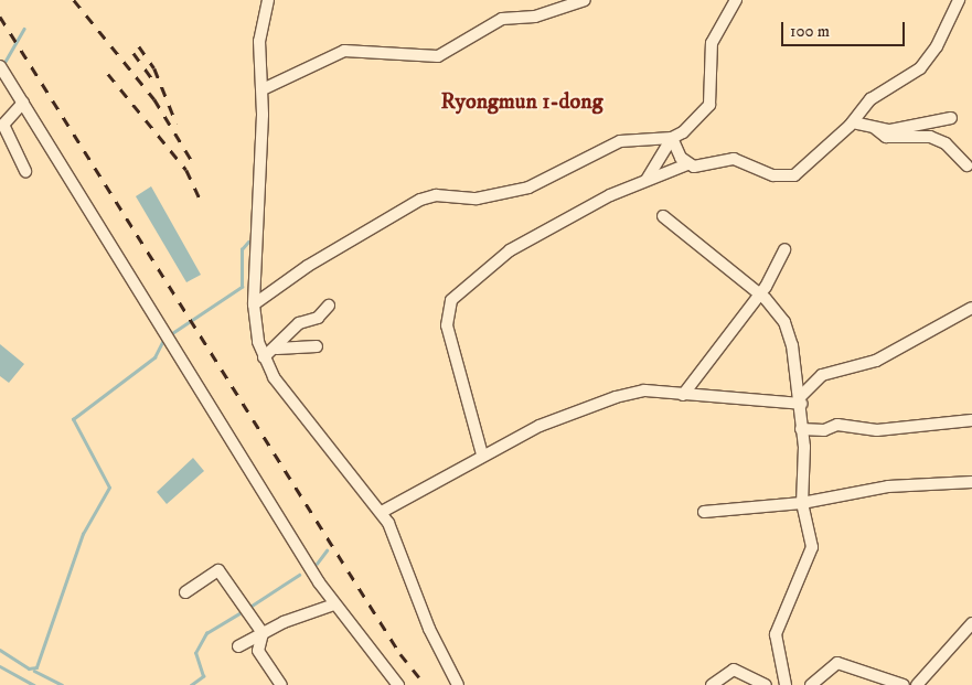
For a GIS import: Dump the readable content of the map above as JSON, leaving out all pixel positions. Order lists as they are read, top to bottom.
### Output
{
  "districts": ["Ryongmun 1-dong"],
  "scale_bar": "100 m"
}
